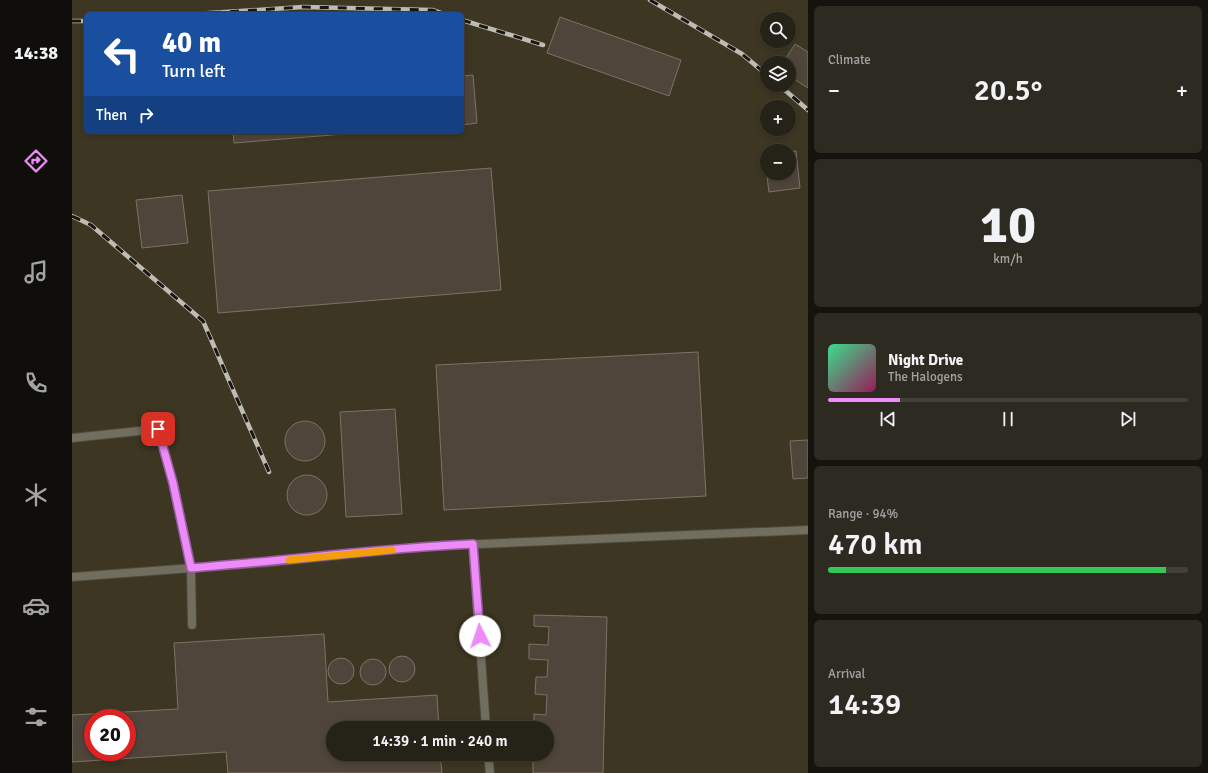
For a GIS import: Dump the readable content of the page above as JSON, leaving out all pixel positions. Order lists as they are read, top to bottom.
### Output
{
  "page": {
    "tabs": "14:38",
    "tile": [
      "Climate",
      ["10", "km/h"],
      ["Range · 94%", "470 km"],
      ["Arrival", "14:39"]
    ],
    "map_buttons": ["+", "−"],
    "turn": ["40 m", "Turn left"],
    "heat": ["−", "20.5°", "+"],
    "then": "Then",
    "song": ["Night Drive", "The Halogens"],
    "limit": "20",
    "trip": "14:39 · 1 min · 240 m"
  }
}
